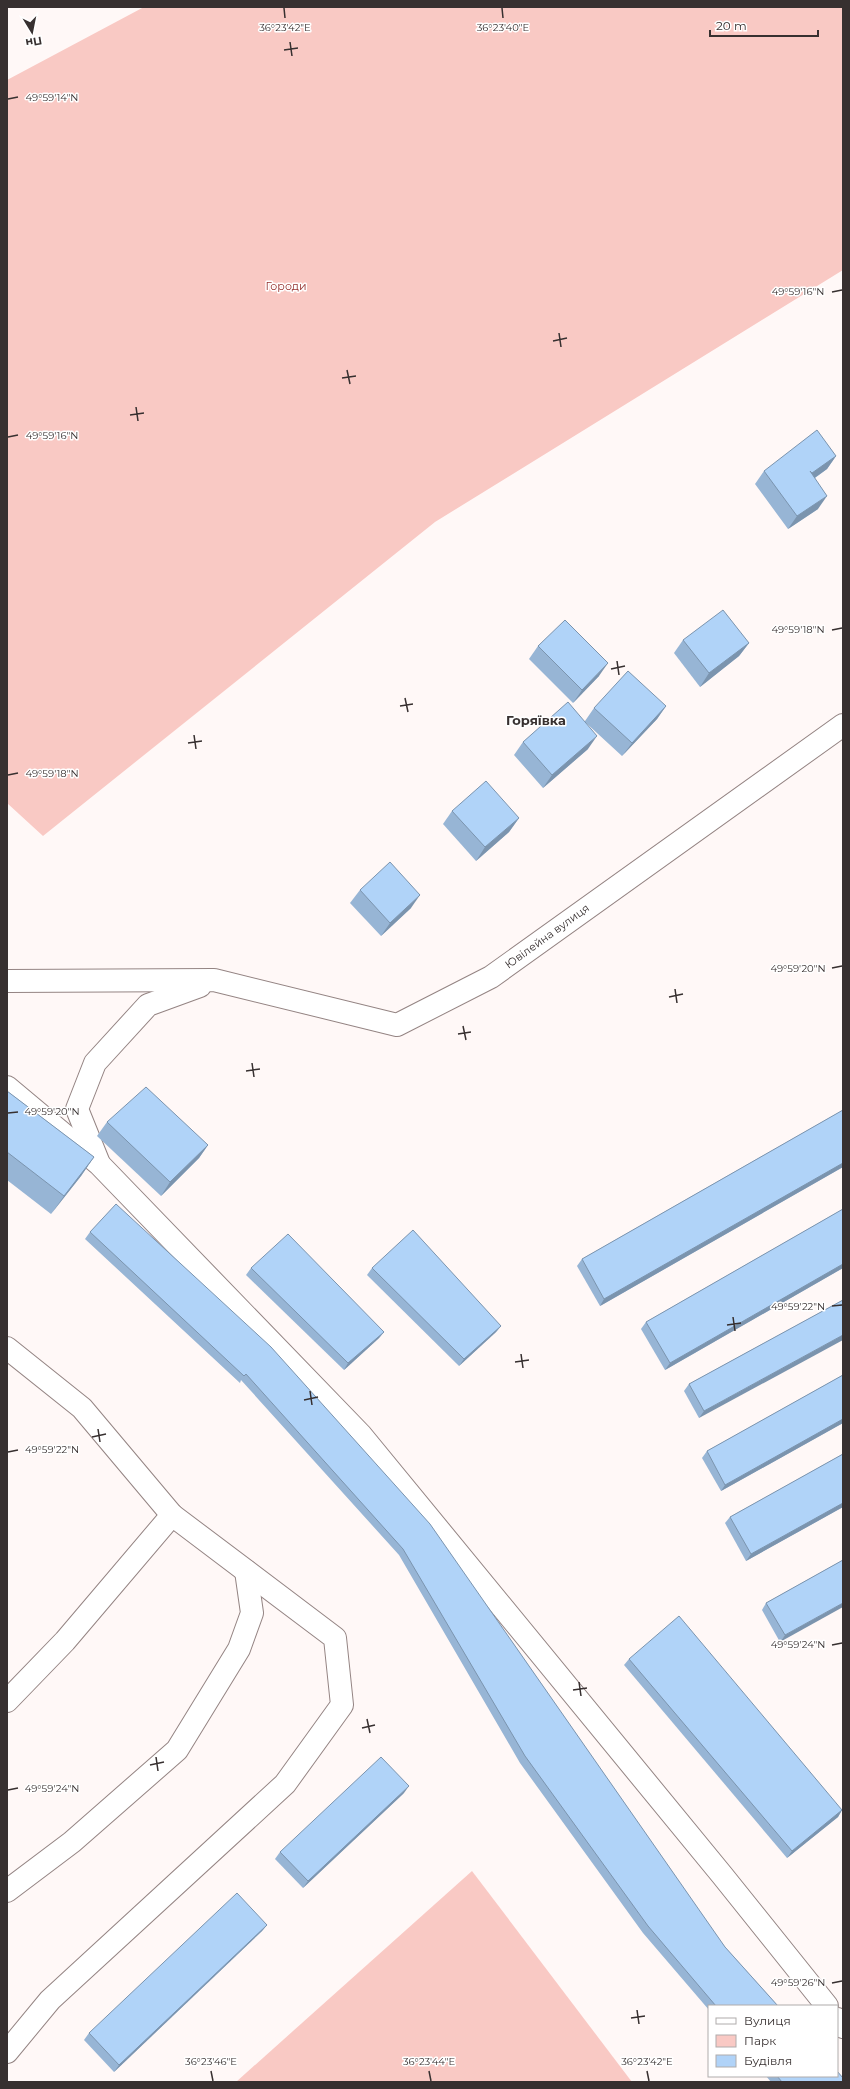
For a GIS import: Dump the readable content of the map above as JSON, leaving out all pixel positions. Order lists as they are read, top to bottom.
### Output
{
  "streets": {
    "street": ["Ювілейна вулиця"]
  },
  "districts": ["Горяївка"],
  "parks": ["Городи"],
  "legend": ["Вулиця", "Парк", "Будівля"],
  "scale_bar": "20 m",
  "north": "bottom",
  "coordinates": [
    "36°23'42\"E",
    "36°23'40\"E",
    "49°59'14\"N",
    "49°59'16\"N",
    "49°59'18\"N",
    "49°59'20\"N",
    "49°59'22\"N",
    "49°59'24\"N",
    "49°59'26\"N",
    "36°23'46\"E",
    "36°23'44\"E"
  ]
}
